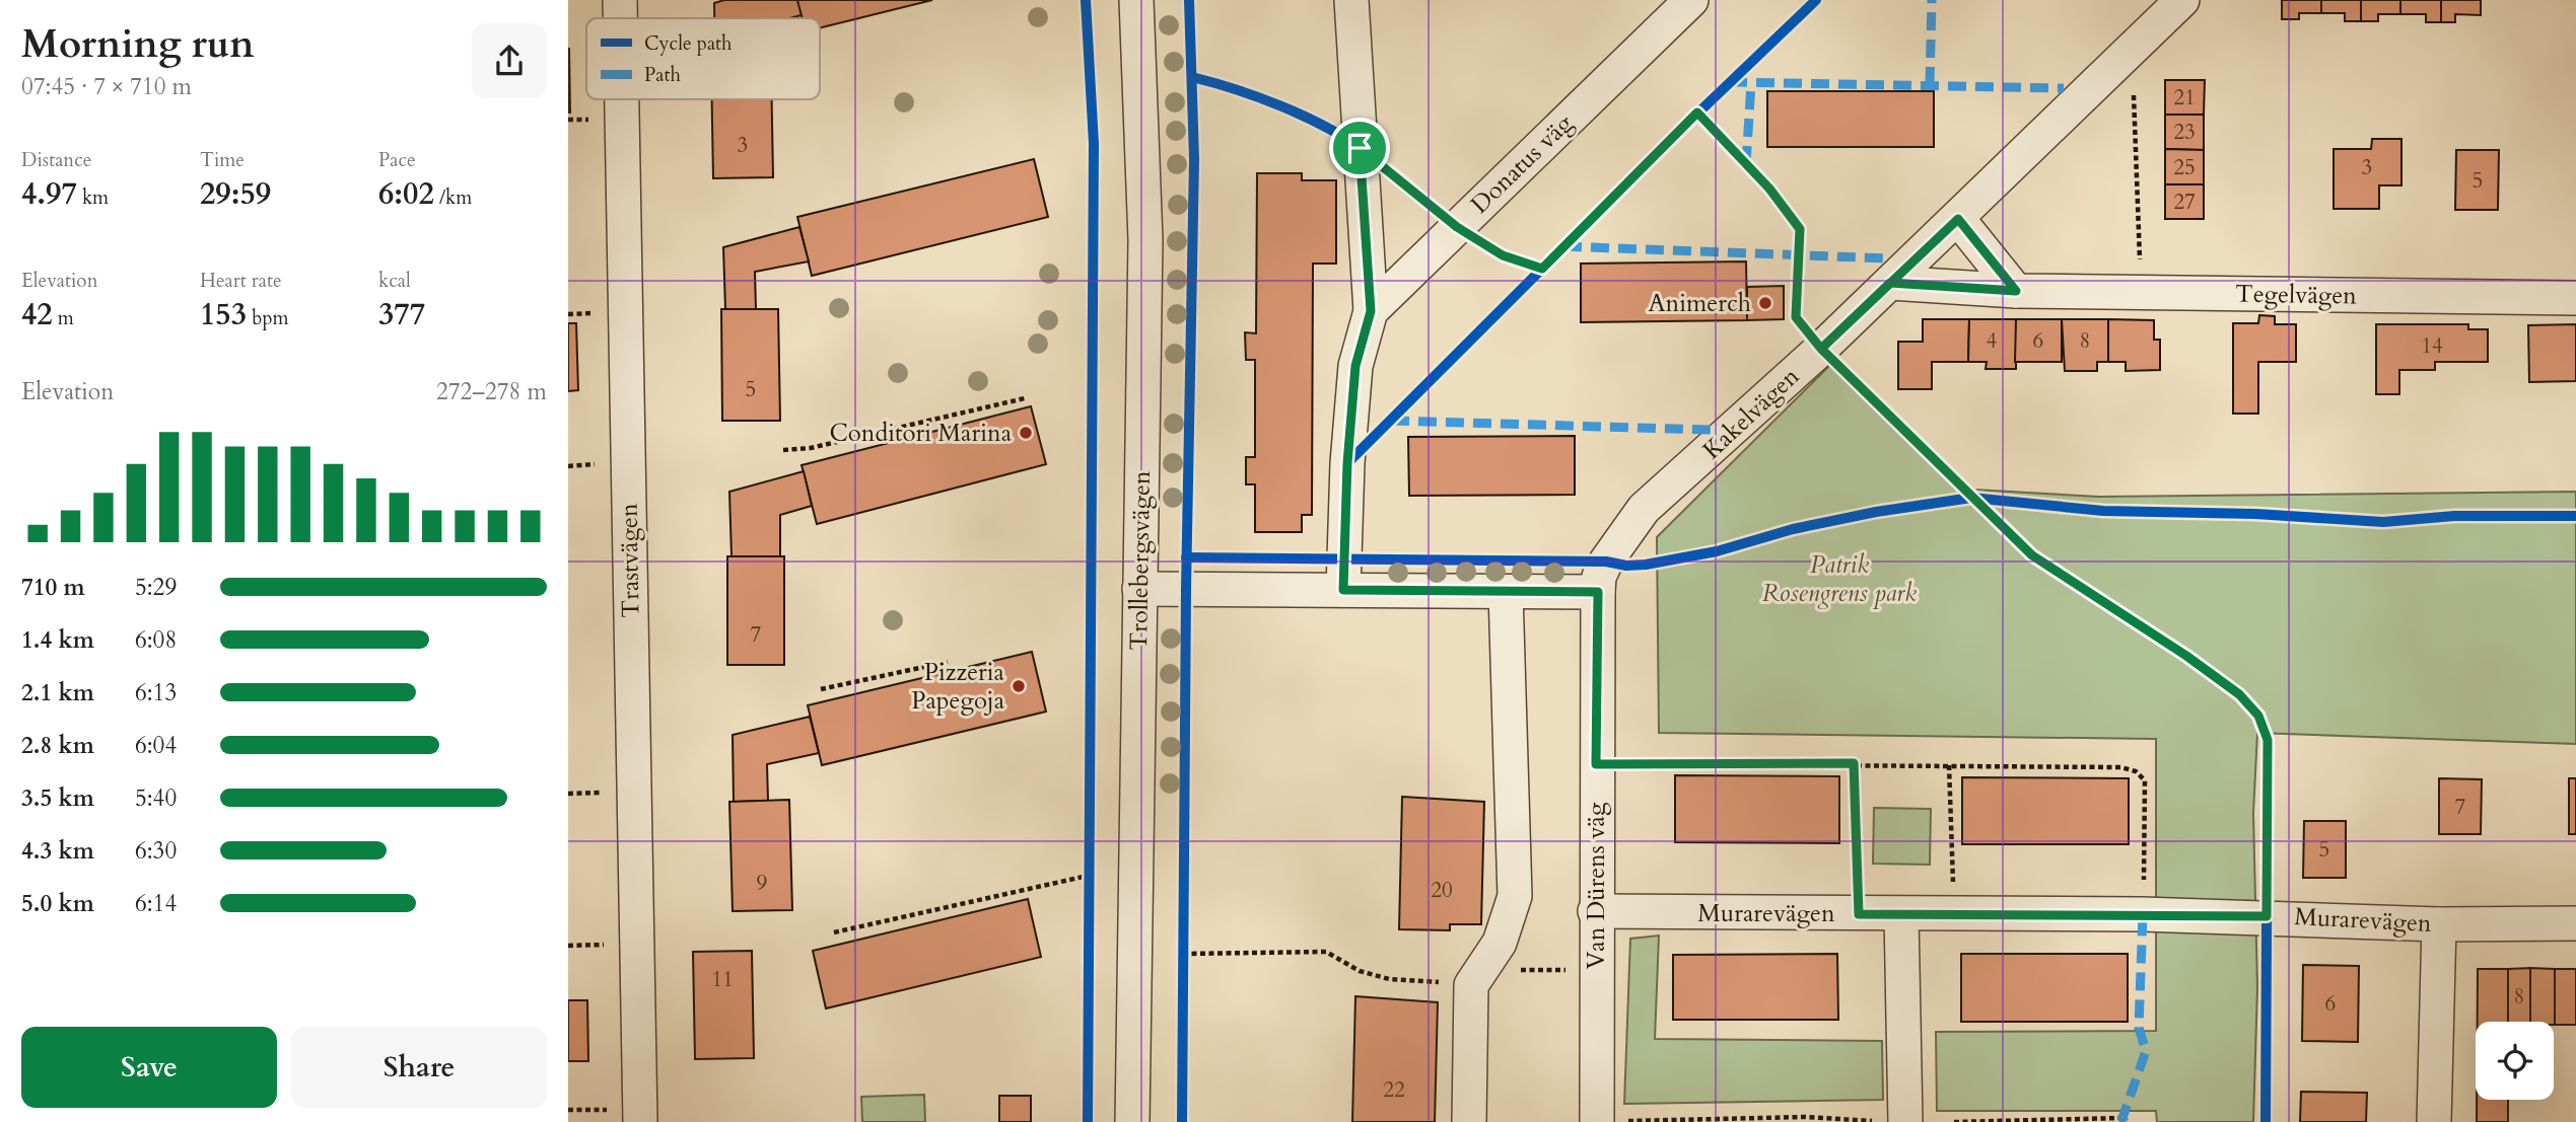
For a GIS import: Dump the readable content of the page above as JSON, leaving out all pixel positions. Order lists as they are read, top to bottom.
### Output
{
  "streets": {
    "street": [
      "Donatus väg",
      "Tegelvägen",
      "Kakelvägen",
      "Trastvägen",
      "Trollebergsvägen",
      "Van Dürens väg",
      "Murarevägen"
    ]
  },
  "crossings": [
    ["Tegelvägen", "Kakelvägen"],
    ["Kakelvägen", "Van Dürens väg"],
    ["Van Dürens väg", "Murarevägen"]
  ],
  "parks": ["Patrik Rosengrens park"],
  "places": ["Animerch", "Conditori Marina", "Pizzeria Papegoja"],
  "house_numbers": [
    "21",
    "23",
    "3",
    "25",
    "3",
    "5",
    "27",
    "4",
    "6",
    "8",
    "14",
    "5",
    "7",
    "7",
    "5",
    "9",
    "20",
    "11",
    "8",
    "6",
    "22"
  ],
  "legend": ["Cycle path", "Path"],
  "page": {
    "heading": ["Morning run", "07:45 · 7 × 710 m"],
    "stats": [
      ["Distance", "4.97 km"],
      ["Time", "29:59"],
      ["Pace", "6:02 /km"],
      ["Elevation", "42 m"],
      ["Heart rate", "153 bpm"],
      ["kcal", "377"]
    ],
    "chart": ["Elevation", "272–278 m"],
    "list": [
      {
        "name": "710 m",
        "note": "5:29"
      },
      {
        "name": "1.4 km",
        "note": "6:08"
      },
      {
        "name": "2.1 km",
        "note": "6:13"
      },
      {
        "name": "2.8 km",
        "note": "6:04"
      },
      {
        "name": "3.5 km",
        "note": "5:40"
      },
      {
        "name": "4.3 km",
        "note": "6:30"
      },
      {
        "name": "5.0 km",
        "note": "6:14"
      }
    ],
    "buttons": ["Save", "Share"]
  }
}
